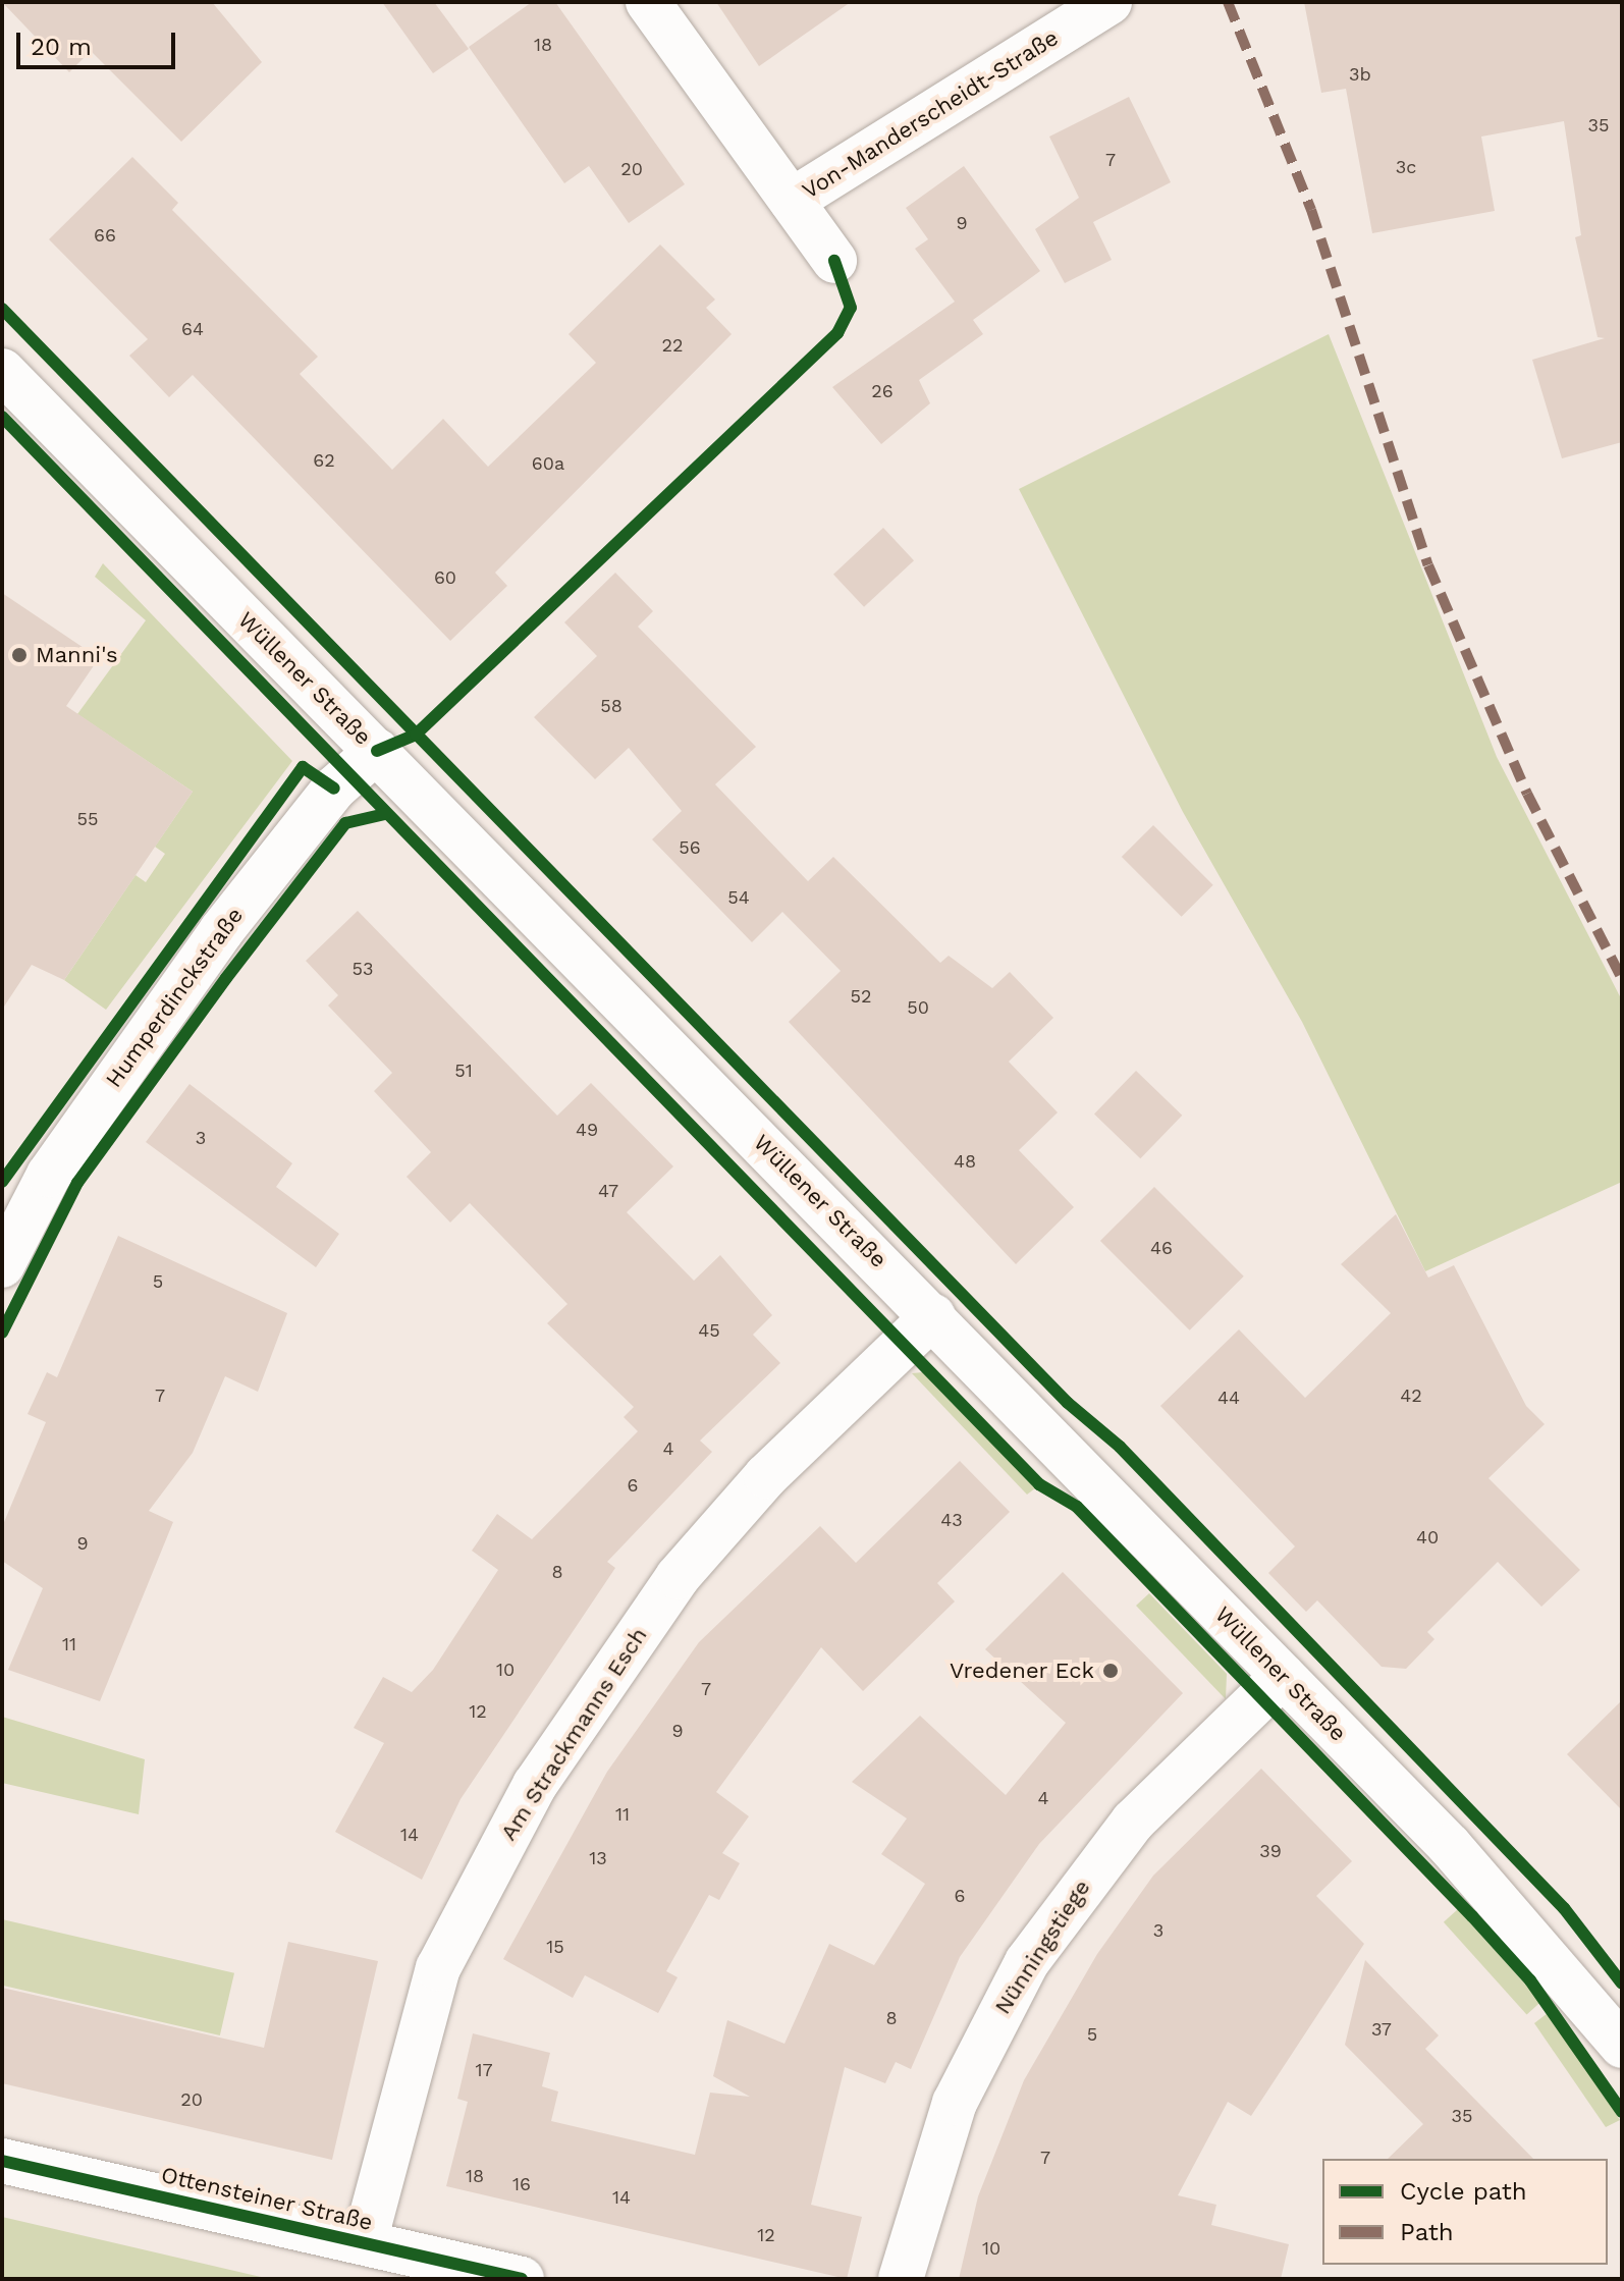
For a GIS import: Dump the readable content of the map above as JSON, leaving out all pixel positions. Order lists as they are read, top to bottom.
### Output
{
  "streets": {
    "street": [
      "Von-Manderscheidt-Straße",
      "Wüllener Straße",
      "Humperdinckstraße",
      "Am Strackmanns Esch",
      "Nünningstiege",
      "Ottensteiner Straße"
    ]
  },
  "crossings": [
    ["Wüllener Straße", "Humperdinckstraße"],
    ["Wüllener Straße", "Am Strackmanns Esch"],
    ["Wüllener Straße", "Nünningstiege"],
    ["Am Strackmanns Esch", "Ottensteiner Straße"]
  ],
  "places": ["Manni's", "Vredener Eck"],
  "house_numbers": [
    "18",
    "3b",
    "35",
    "7",
    "3c",
    "20",
    "9",
    "66",
    "64",
    "22",
    "26",
    "62",
    "60a",
    "60",
    "58",
    "55",
    "56",
    "54",
    "53",
    "52",
    "50",
    "51",
    "49",
    "3",
    "48",
    "47",
    "46",
    "5",
    "45",
    "7",
    "42",
    "44",
    "4",
    "6",
    "43",
    "40",
    "9",
    "8",
    "11",
    "10",
    "7",
    "12",
    "9",
    "4",
    "11",
    "14",
    "39",
    "13",
    "6",
    "3",
    "15",
    "8",
    "37",
    "5",
    "17",
    "20",
    "35",
    "7",
    "18",
    "16",
    "14",
    "12",
    "10"
  ],
  "legend": ["Cycle path", "Path"],
  "scale_bar": "20 m"
}
